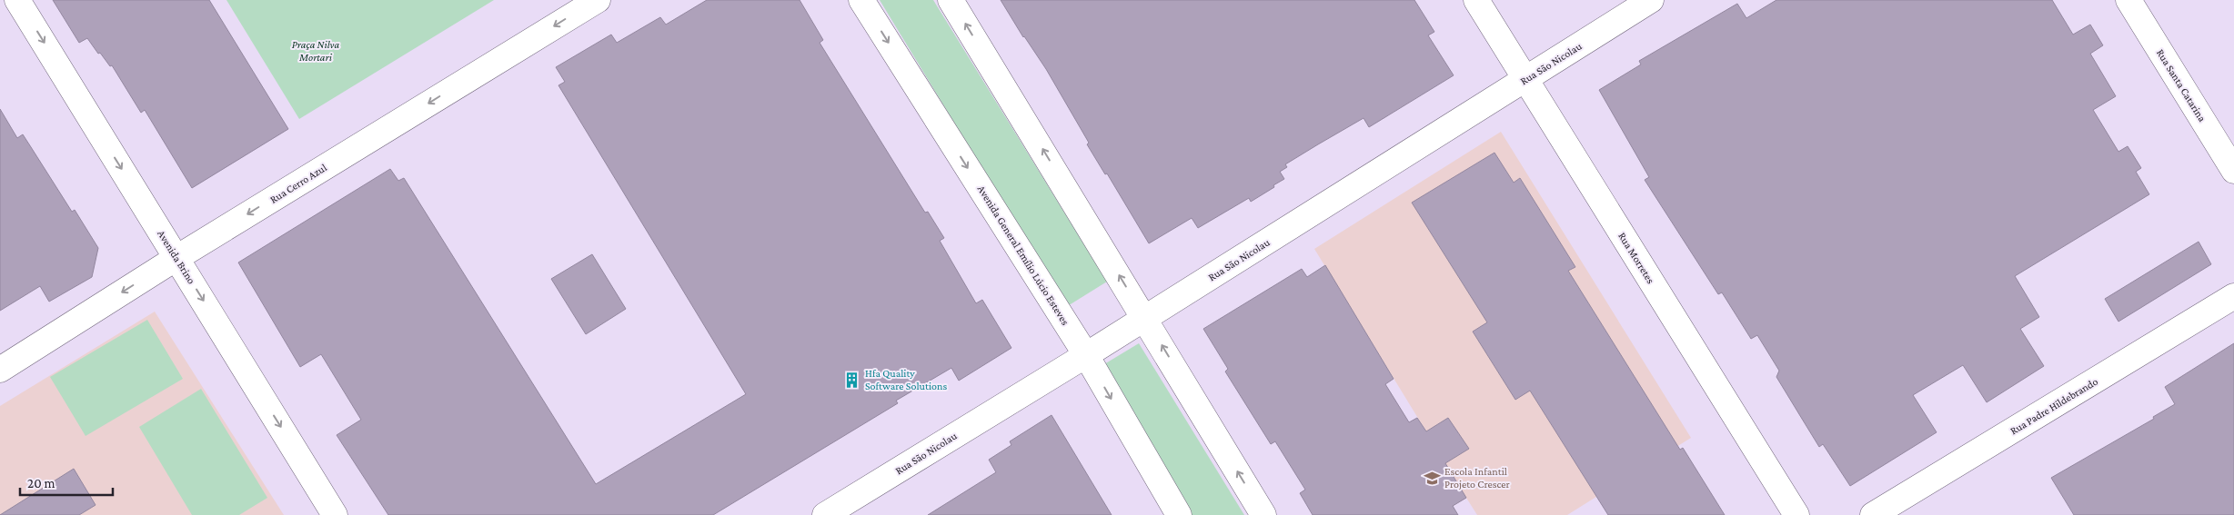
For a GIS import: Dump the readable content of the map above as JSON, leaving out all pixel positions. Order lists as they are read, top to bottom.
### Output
{
  "streets": {
    "street": [
      "Rua São Nicolau",
      "Rua Santa Catarina",
      "Rua Cerro Azul",
      "Avenida General Emílio Lúcio Esteves",
      "Avenida Brino",
      "Rua Morretes",
      "Rua Padre Hildebrando"
    ]
  },
  "crossings": [
    ["Rua São Nicolau", "Avenida General Emílio Lúcio Esteves"],
    ["Rua São Nicolau", "Rua Morretes"],
    ["Rua Cerro Azul", "Avenida Brino"]
  ],
  "one_way": ["Rua Cerro Azul", "Avenida Brino"],
  "parks": ["Praça Nilva Mortari"],
  "places": {
    "building": ["Hfa Quality Software Solutions"],
    "school or university": ["Escola Infantil Projeto Crescer"]
  },
  "scale_bar": "20 m"
}
